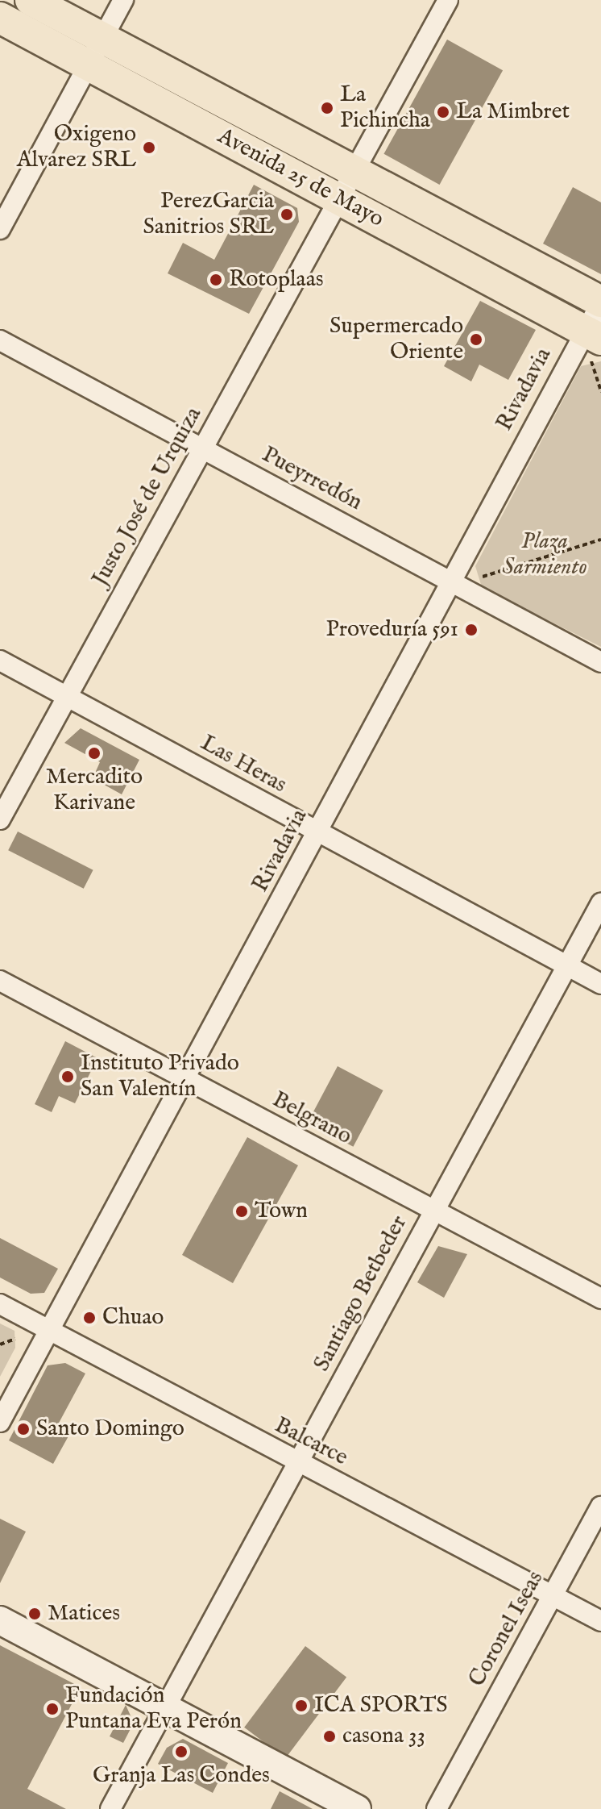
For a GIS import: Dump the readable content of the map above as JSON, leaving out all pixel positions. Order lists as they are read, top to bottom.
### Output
{
  "streets": {
    "main road": ["Avenida 25 de Mayo"],
    "street": [
      "Rivadavia",
      "Pueyrredón",
      "Justo José de Urquiza",
      "Las Heras",
      "Belgrano",
      "Santiago Betbeder",
      "Balcarce",
      "Coronel Iseas"
    ]
  },
  "crossings": [
    ["Avenida 25 de Mayo", "Rivadavia"],
    ["Avenida 25 de Mayo", "Justo José de Urquiza"],
    ["Rivadavia", "Pueyrredón"],
    ["Rivadavia", "Las Heras"],
    ["Rivadavia", "Belgrano"],
    ["Rivadavia", "Balcarce"],
    ["Pueyrredón", "Justo José de Urquiza"],
    ["Justo José de Urquiza", "Las Heras"],
    ["Las Heras", "Santiago Betbeder"],
    ["Belgrano", "Santiago Betbeder"],
    ["Santiago Betbeder", "Balcarce"],
    ["Balcarce", "Coronel Iseas"]
  ],
  "parks": ["Plaza Sarmiento"],
  "places": [
    "La Pichincha",
    "La Mimbret",
    "Oxigeno Alvarez SRL",
    "PerezGarcia Sanitrios SRL",
    "Rotoplaas",
    "Supermercado Oriente",
    "Proveduría 591",
    "Mercadito Karivane",
    "Instituto Privado San Valentín",
    "Town",
    "Chuao",
    "Santo Domingo",
    "Matices",
    "ICA SPORTS",
    "Fundación Puntana Eva Perón",
    "casona 33",
    "Granja Las Condes"
  ]
}
